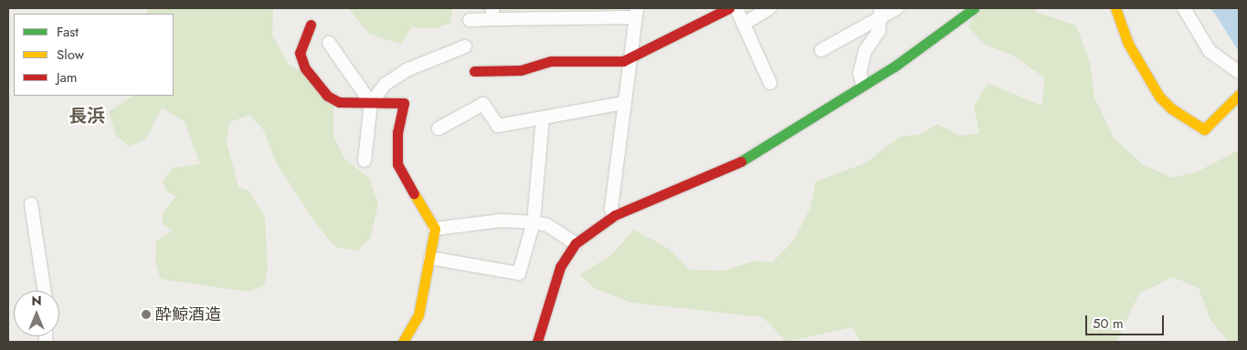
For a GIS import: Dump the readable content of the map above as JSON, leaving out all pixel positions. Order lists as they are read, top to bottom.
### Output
{
  "districts": ["長浜"],
  "places": ["酔鯨酒造"],
  "legend": ["Fast", "Slow", "Jam"],
  "scale_bar": "50 m",
  "north": "top"
}
